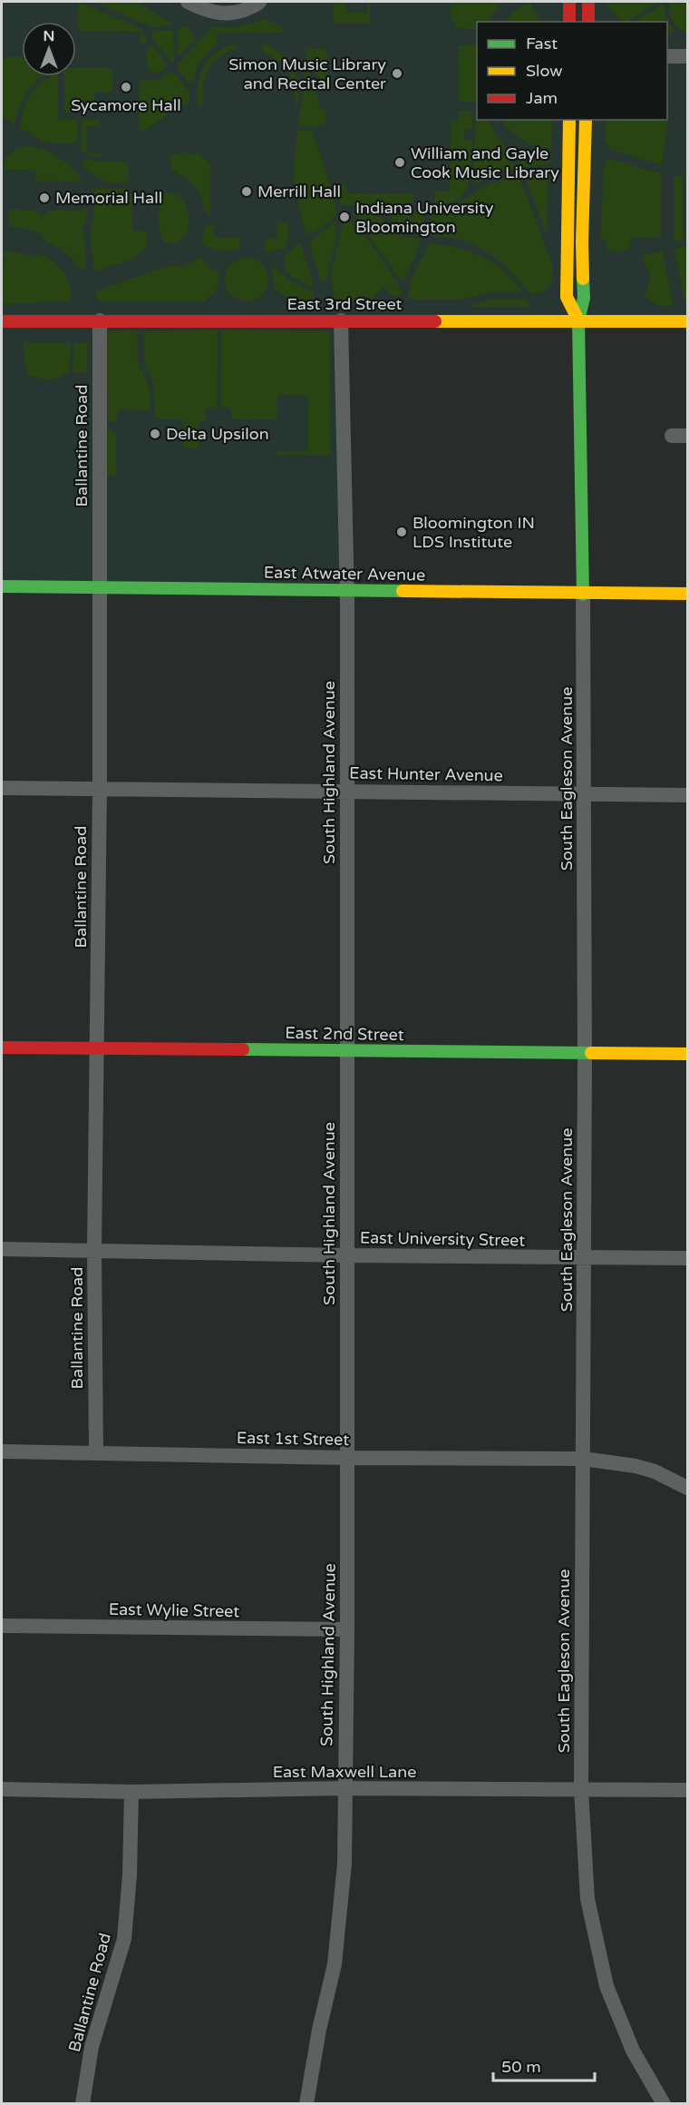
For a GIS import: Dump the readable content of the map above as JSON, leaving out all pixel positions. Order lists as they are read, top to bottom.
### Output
{
  "streets": {
    "street": [
      "East 3rd Street",
      "Ballantine Road",
      "East Atwater Avenue",
      "South Highland Avenue",
      "East Hunter Avenue",
      "South Eagleson Avenue",
      "East 2nd Street",
      "East University Street",
      "East 1st Street",
      "East Wylie Street",
      "East Maxwell Lane"
    ]
  },
  "crossings": [
    ["East 3rd Street", "Ballantine Road"],
    ["East 3rd Street", "South Highland Avenue"],
    ["East 3rd Street", "South Eagleson Avenue"],
    ["Ballantine Road", "East Atwater Avenue"],
    ["Ballantine Road", "East Hunter Avenue"],
    ["Ballantine Road", "East 2nd Street"],
    ["Ballantine Road", "East University Street"],
    ["Ballantine Road", "East 1st Street"],
    ["Ballantine Road", "East Maxwell Lane"],
    ["East Atwater Avenue", "South Highland Avenue"],
    ["East Atwater Avenue", "South Eagleson Avenue"],
    ["South Highland Avenue", "East Hunter Avenue"],
    ["South Highland Avenue", "East 2nd Street"],
    ["South Highland Avenue", "East University Street"],
    ["South Highland Avenue", "East 1st Street"],
    ["South Highland Avenue", "East Wylie Street"],
    ["South Highland Avenue", "East Maxwell Lane"],
    ["East Hunter Avenue", "South Eagleson Avenue"],
    ["South Eagleson Avenue", "East 2nd Street"],
    ["South Eagleson Avenue", "East University Street"],
    ["South Eagleson Avenue", "East 1st Street"],
    ["South Eagleson Avenue", "East Maxwell Lane"]
  ],
  "places": [
    "Simon Music Library and Recital Center",
    "Sycamore Hall",
    "William and Gayle Cook Music Library",
    "Merrill Hall",
    "Memorial Hall",
    "Indiana University Bloomington",
    "Delta Upsilon",
    "Bloomington IN LDS Institute"
  ],
  "legend": ["Fast", "Slow", "Jam"],
  "scale_bar": "50 m",
  "north": "top"
}
